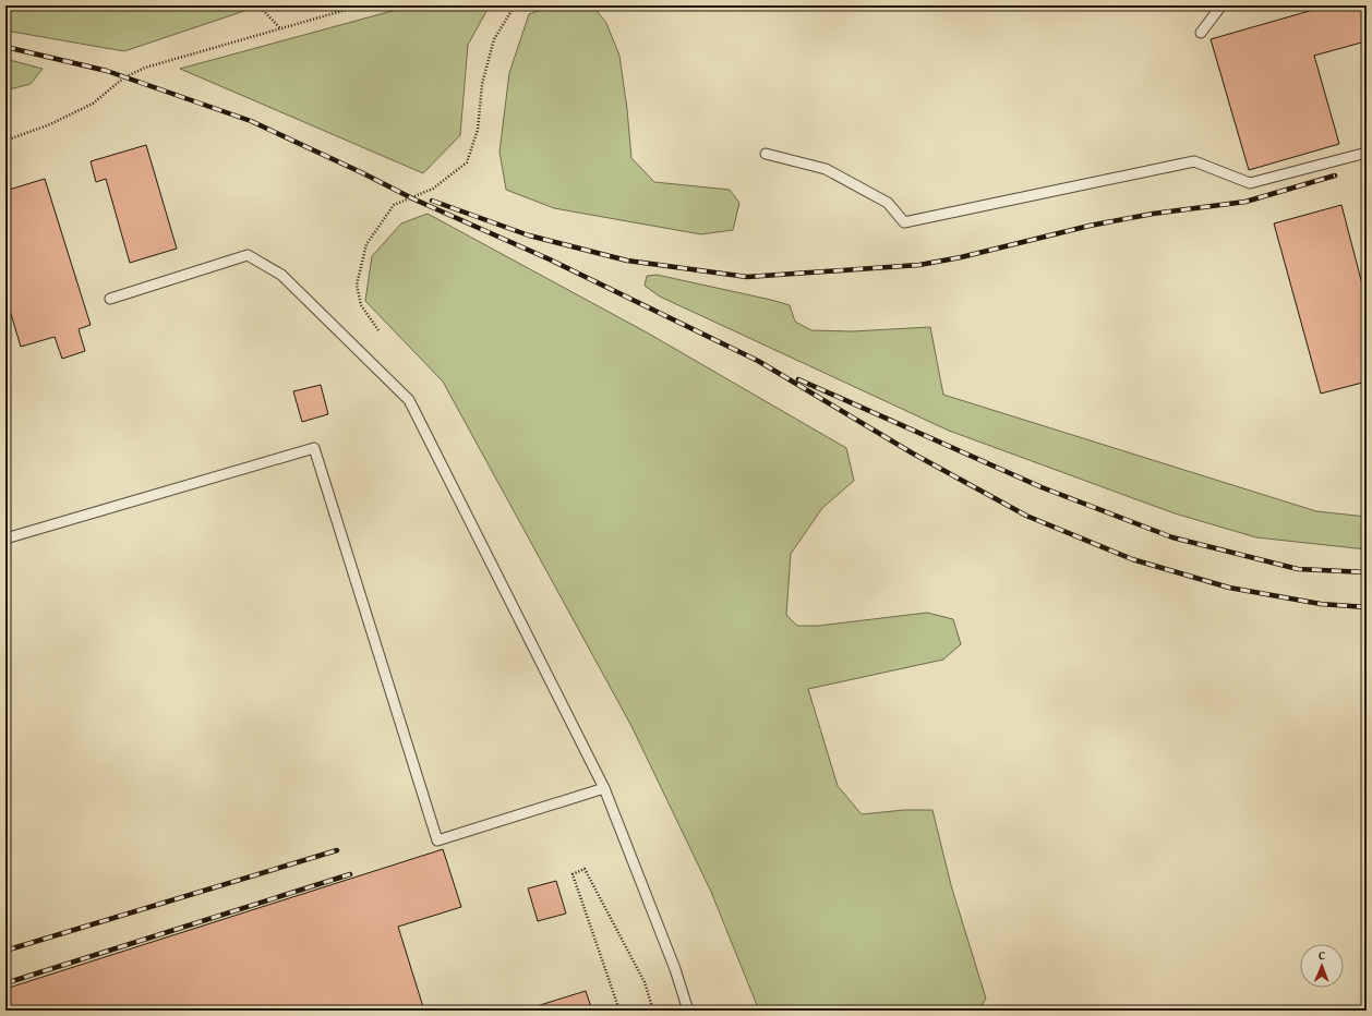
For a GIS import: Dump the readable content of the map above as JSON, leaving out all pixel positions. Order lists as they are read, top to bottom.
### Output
{
  "north": "top"
}
